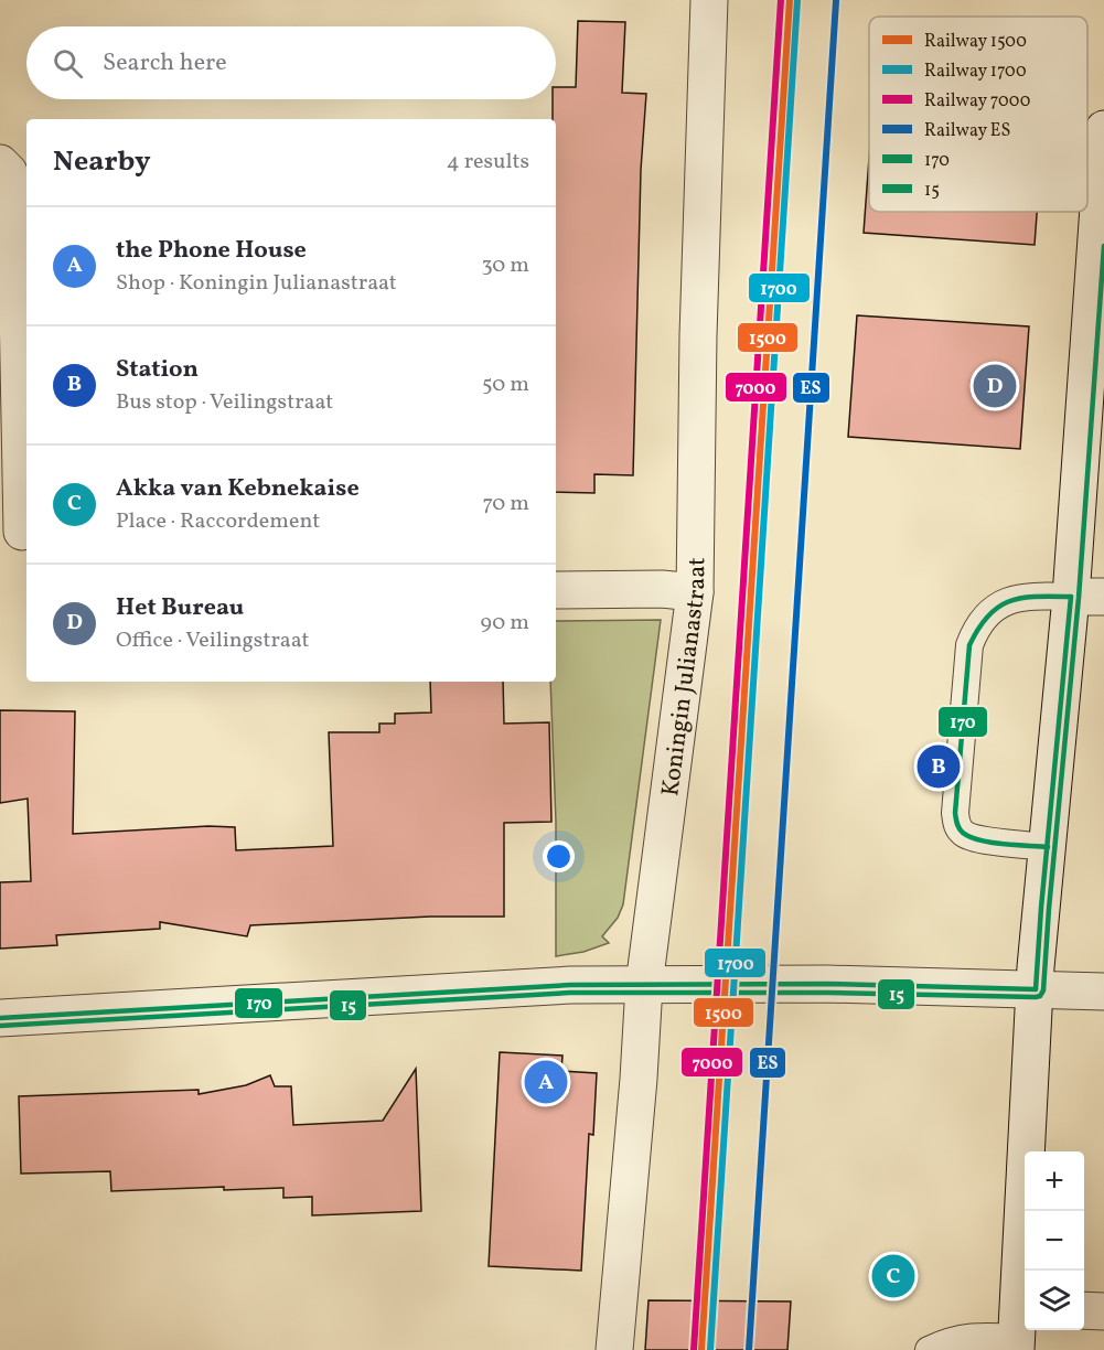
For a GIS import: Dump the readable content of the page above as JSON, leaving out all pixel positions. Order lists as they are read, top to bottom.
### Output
{
  "streets": {
    "street": ["Koningin Julianastraat"]
  },
  "lines": [
    "rail line 1500",
    "rail line 1700",
    "rail line 7000",
    "rail line ES",
    "transit line 15",
    "transit line 170"
  ],
  "legend": [
    "Railway 1500",
    "Railway 1700",
    "Railway 7000",
    "Railway ES",
    "170",
    "15"
  ],
  "page": {
    "search": "Search here",
    "heading": ["Nearby", "4 results"],
    "list": [
      {
        "mark": "A",
        "name": "the Phone House",
        "note": "Shop · Koningin Julianastraat",
        "value": "30 m"
      },
      {
        "mark": "B",
        "name": "Station",
        "note": "Bus stop · Veilingstraat",
        "value": "50 m"
      },
      {
        "mark": "C",
        "name": "Akka van Kebnekaise",
        "note": "Place · Raccordement",
        "value": "70 m"
      },
      {
        "mark": "D",
        "name": "Het Bureau",
        "note": "Office · Veilingstraat",
        "value": "90 m"
      }
    ],
    "pins": [
      "D",
      "B",
      "A",
      "C"
    ],
    "map_buttons": ["+", "−"]
  }
}
